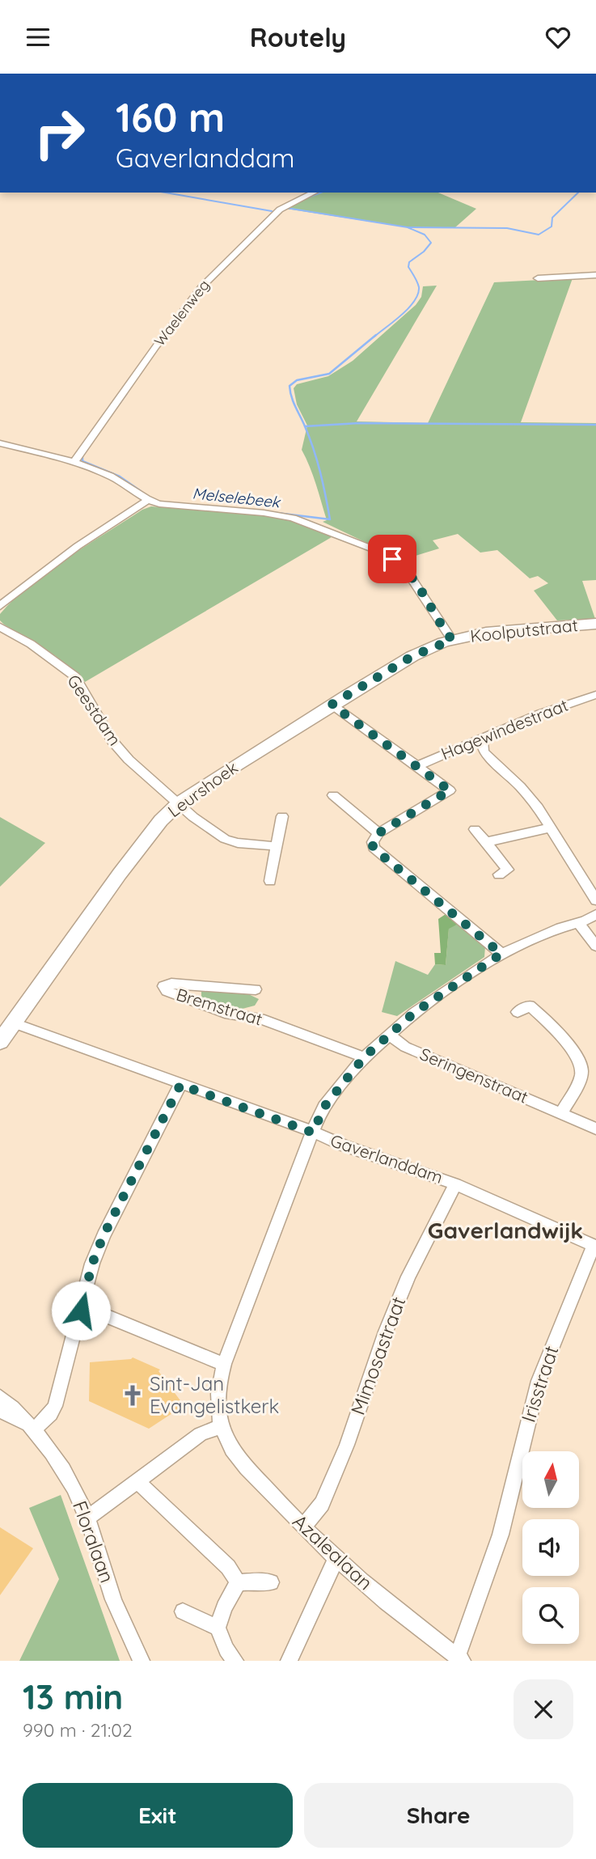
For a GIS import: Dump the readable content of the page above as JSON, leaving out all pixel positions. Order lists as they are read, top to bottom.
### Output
{
  "streets": {
    "street": [
      "Waelenweg",
      "Koolputstraat",
      "Geestdam",
      "Hagewindestraat",
      "Leurshoek",
      "Bremstraat",
      "Seringenstraat",
      "Gaverlanddam",
      "Mimosastraat",
      "Irisstraat",
      "Floralaan",
      "Azalealaan"
    ]
  },
  "crossings": [
    ["Koolputstraat", "Leurshoek"],
    ["Geestdam", "Leurshoek"],
    ["Leurshoek", "Gaverlanddam"],
    ["Gaverlanddam", "Mimosastraat"],
    ["Gaverlanddam", "Irisstraat"],
    ["Gaverlanddam", "Azalealaan"],
    ["Mimosastraat", "Azalealaan"],
    ["Irisstraat", "Azalealaan"]
  ],
  "districts": ["Gaverlandwijk"],
  "water": ["Melselebeek"],
  "places": {
    "church": ["Sint-Jan Evangelistkerk"]
  },
  "north": "top",
  "page": {
    "header": "Routely",
    "turn": ["160 m", "Gaverlanddam"],
    "heading": ["13 min", "990 m · 21:02"],
    "buttons": ["Exit", "Share"]
  }
}
